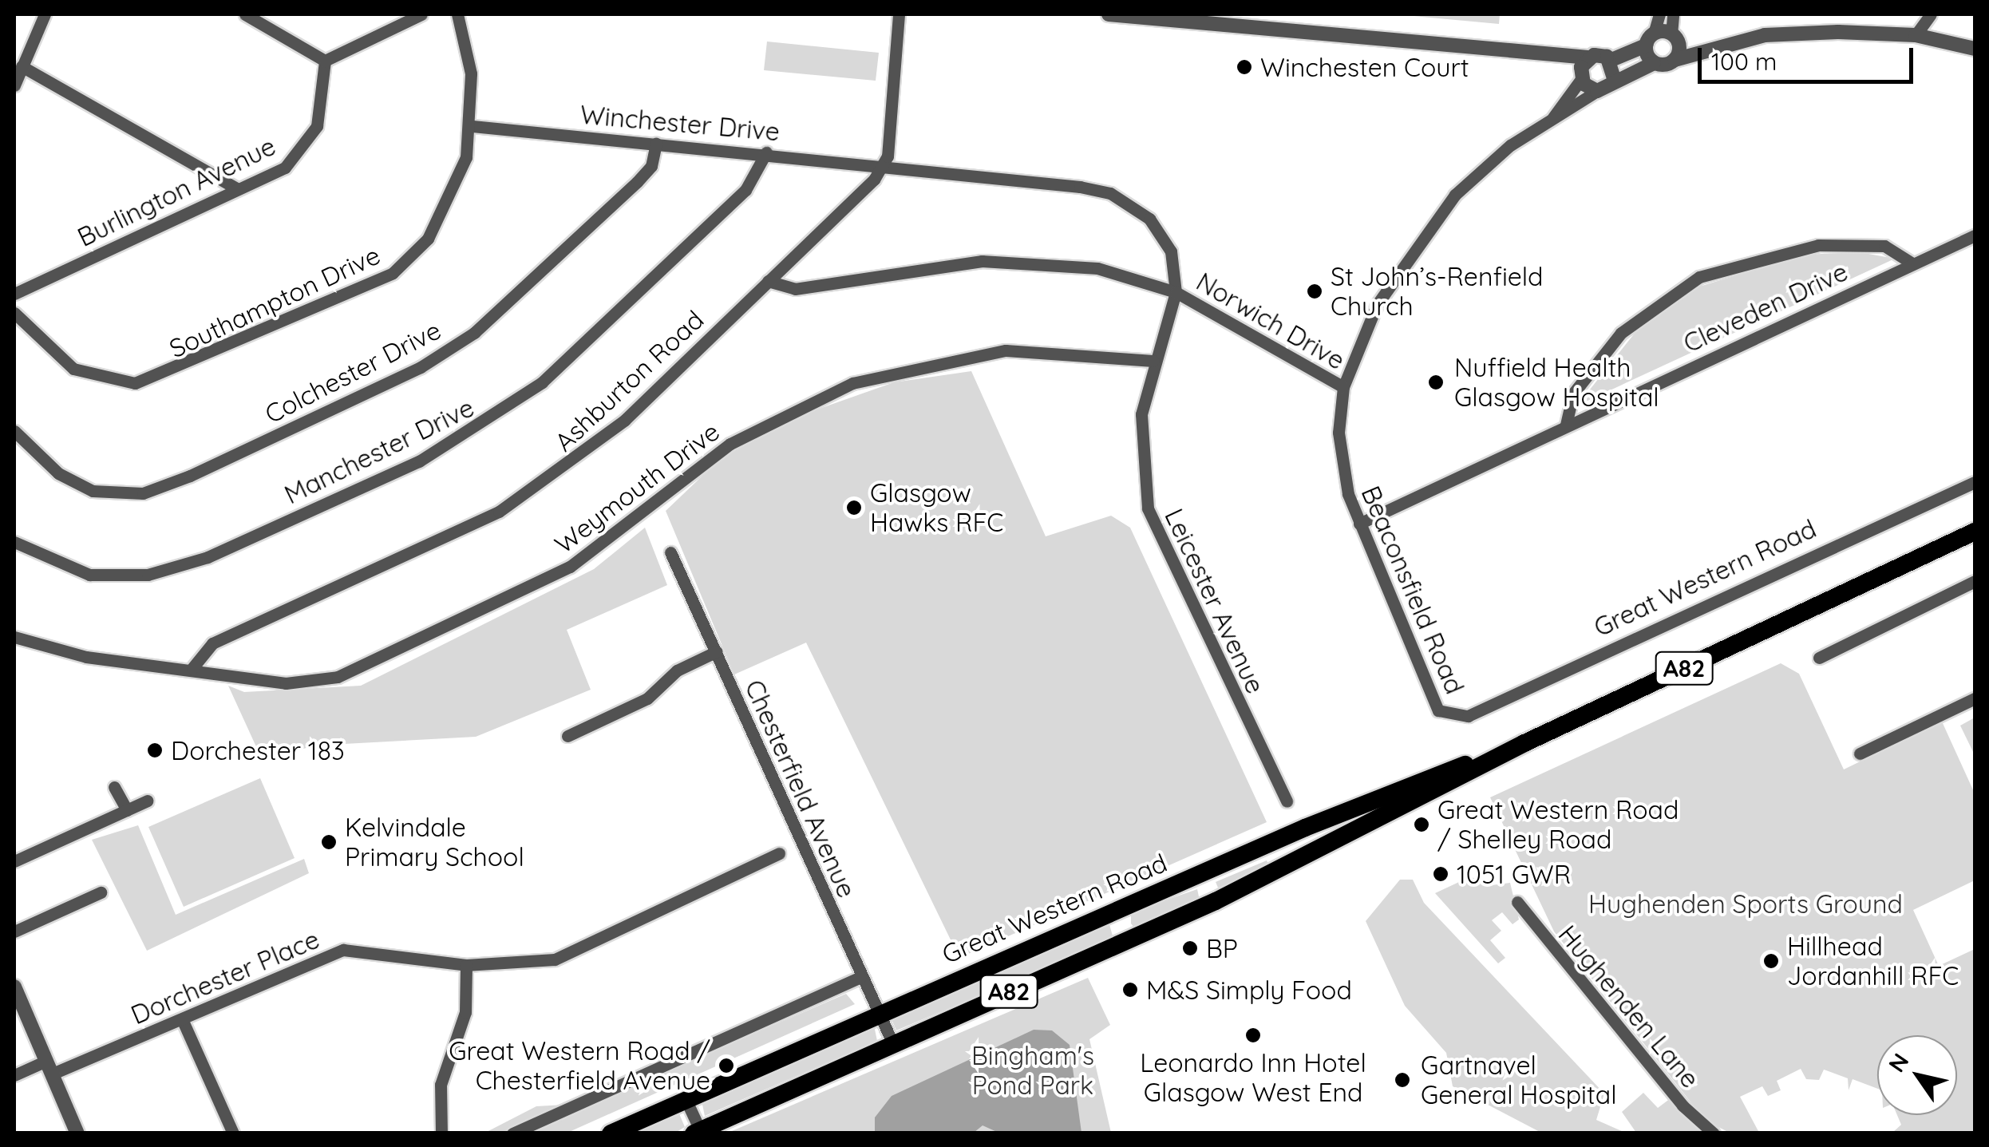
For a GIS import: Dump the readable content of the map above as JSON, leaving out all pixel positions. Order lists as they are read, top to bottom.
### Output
{
  "streets": {
    "main road": ["Great Western Road", "A82"],
    "street": [
      "Winchester Drive",
      "Burlington Avenue",
      "Southampton Drive",
      "Cleveden Drive",
      "Norwich Drive",
      "Colchester Drive",
      "Ashburton Road",
      "Manchester Drive",
      "Weymouth Drive",
      "Beaconsfield Road",
      "Leicester Avenue",
      "Chesterfield Avenue",
      "Dorchester Place",
      "Hughenden Lane"
    ]
  },
  "crossings": [
    ["Winchester Drive", "Southampton Drive"],
    ["Winchester Drive", "Colchester Drive"],
    ["Winchester Drive", "Ashburton Road"],
    ["Winchester Drive", "Manchester Drive"],
    ["Winchester Drive", "Leicester Avenue"],
    ["Cleveden Drive", "Beaconsfield Road"],
    ["Norwich Drive", "Ashburton Road"],
    ["Norwich Drive", "Beaconsfield Road"],
    ["Norwich Drive", "Leicester Avenue"],
    ["Ashburton Road", "Weymouth Drive"],
    ["Ashburton Road", "Leicester Avenue"],
    ["Weymouth Drive", "Leicester Avenue"],
    ["Great Western Road", "Beaconsfield Road"],
    ["Great Western Road", "Chesterfield Avenue"]
  ],
  "parks": ["Hughenden Sports Ground", "Bingham's Pond Park"],
  "places": [
    "Winchesten Court",
    "St John’s-Renfield Church",
    "Nuffield Health Glasgow Hospital",
    "Glasgow Hawks RFC",
    "Dorchester 183",
    "Great Western Road / Shelley Road",
    "Kelvindale Primary School",
    "1051 GWR",
    "BP",
    "Hillhead Jordanhill RFC",
    "M&S Simply Food",
    "Leonardo Inn Hotel Glasgow West End",
    "Great Western Road / Chesterfield Avenue",
    "Gartnavel General Hospital"
  ],
  "scale_bar": "100 m",
  "north": "top left"
}
